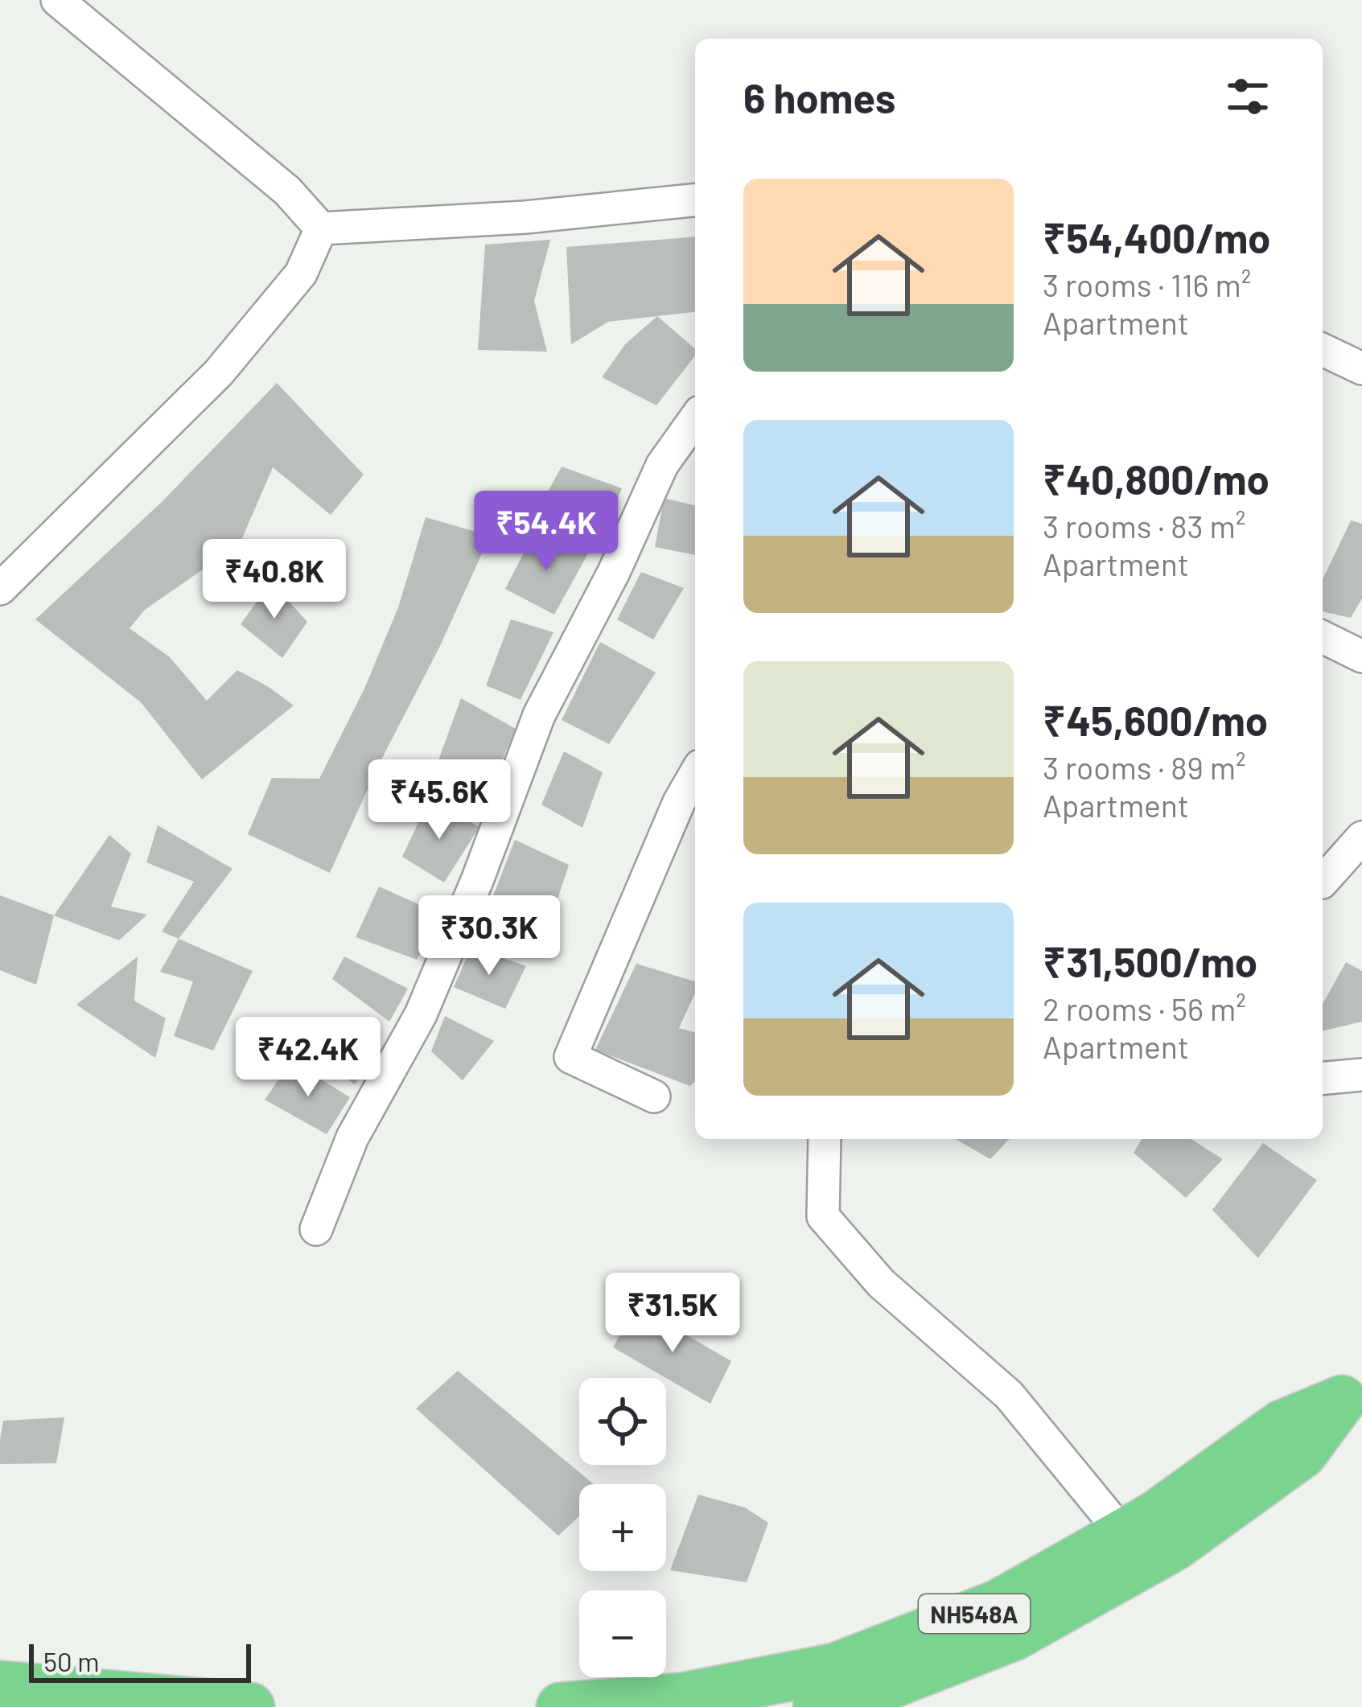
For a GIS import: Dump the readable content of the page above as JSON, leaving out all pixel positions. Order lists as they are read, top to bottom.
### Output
{
  "streets": {
    "highway": ["NH548A"]
  },
  "scale_bar": "50 m",
  "page": {
    "heading": "6 homes",
    "list": [
      {
        "name": "₹54,400/mo",
        "note": "3 rooms · 116 m² · Apartment"
      },
      {
        "name": "₹40,800/mo",
        "note": "3 rooms · 83 m² · Apartment"
      },
      {
        "name": "₹45,600/mo",
        "note": "3 rooms · 89 m² · Apartment"
      },
      {
        "name": "₹31,500/mo",
        "note": "2 rooms · 56 m² · Apartment"
      }
    ],
    "price": [
      "₹54.4K",
      "₹40.8K",
      "₹45.6K",
      "₹30.3K",
      "₹42.4K",
      "₹31.5K"
    ],
    "map_buttons": ["+", "−"],
    "scale": "50 m"
  }
}
